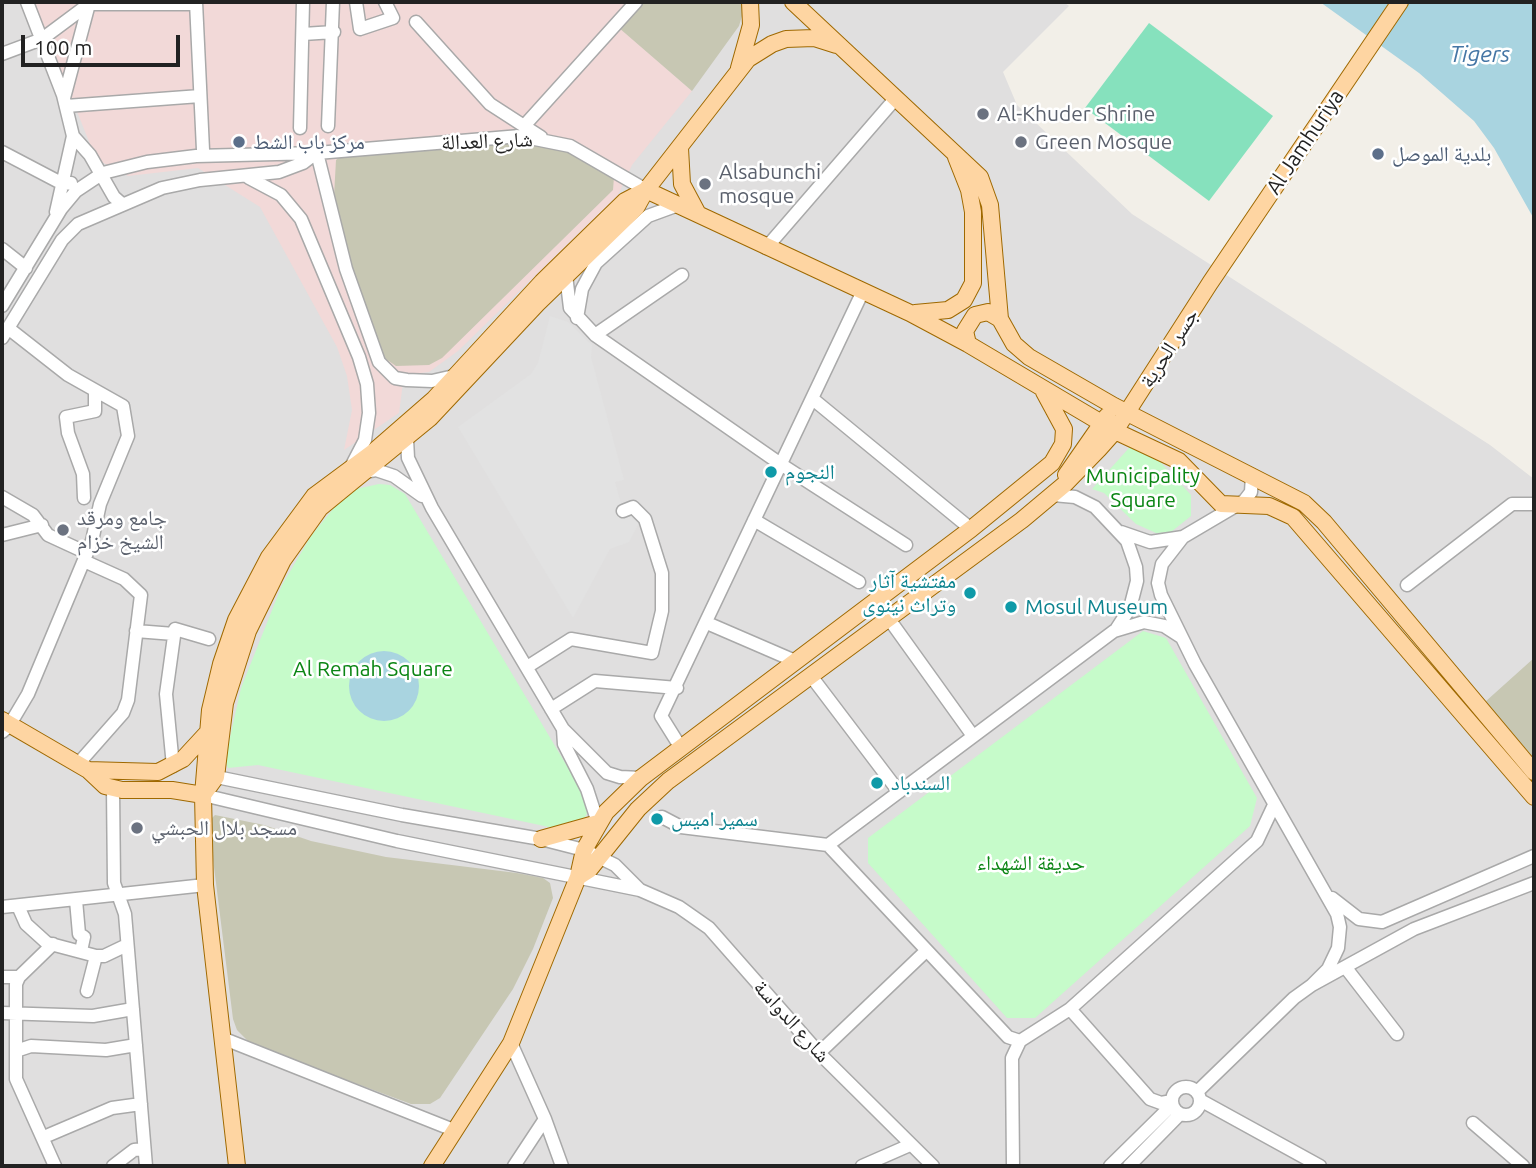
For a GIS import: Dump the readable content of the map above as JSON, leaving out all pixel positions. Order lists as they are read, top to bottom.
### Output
{
  "streets": {
    "main road": ["Al Jamhuriya", "جسر الحرية"],
    "street": ["شارع العدالة", "شارع الدواسة"]
  },
  "crossings": [
    ["Al Jamhuriya", "جسر الحرية"]
  ],
  "water": ["Tigers"],
  "parks": ["Municipality Square", "Al Remah Square", "حديقة الشهداء"],
  "places": [
    "Al-Khuder Shrine",
    "مركز باب الشط",
    "Green Mosque",
    "بلدية الموصل",
    "Alsabunchi mosque",
    "النجوم",
    "جامع ومرقد الشيخ خزام",
    "مفتشية آثار وتراث نينوى",
    "Mosul Museum",
    "السندباد",
    "سمير اميس",
    "مسجد بلال الحبشي"
  ],
  "scale_bar": "100 m"
}
